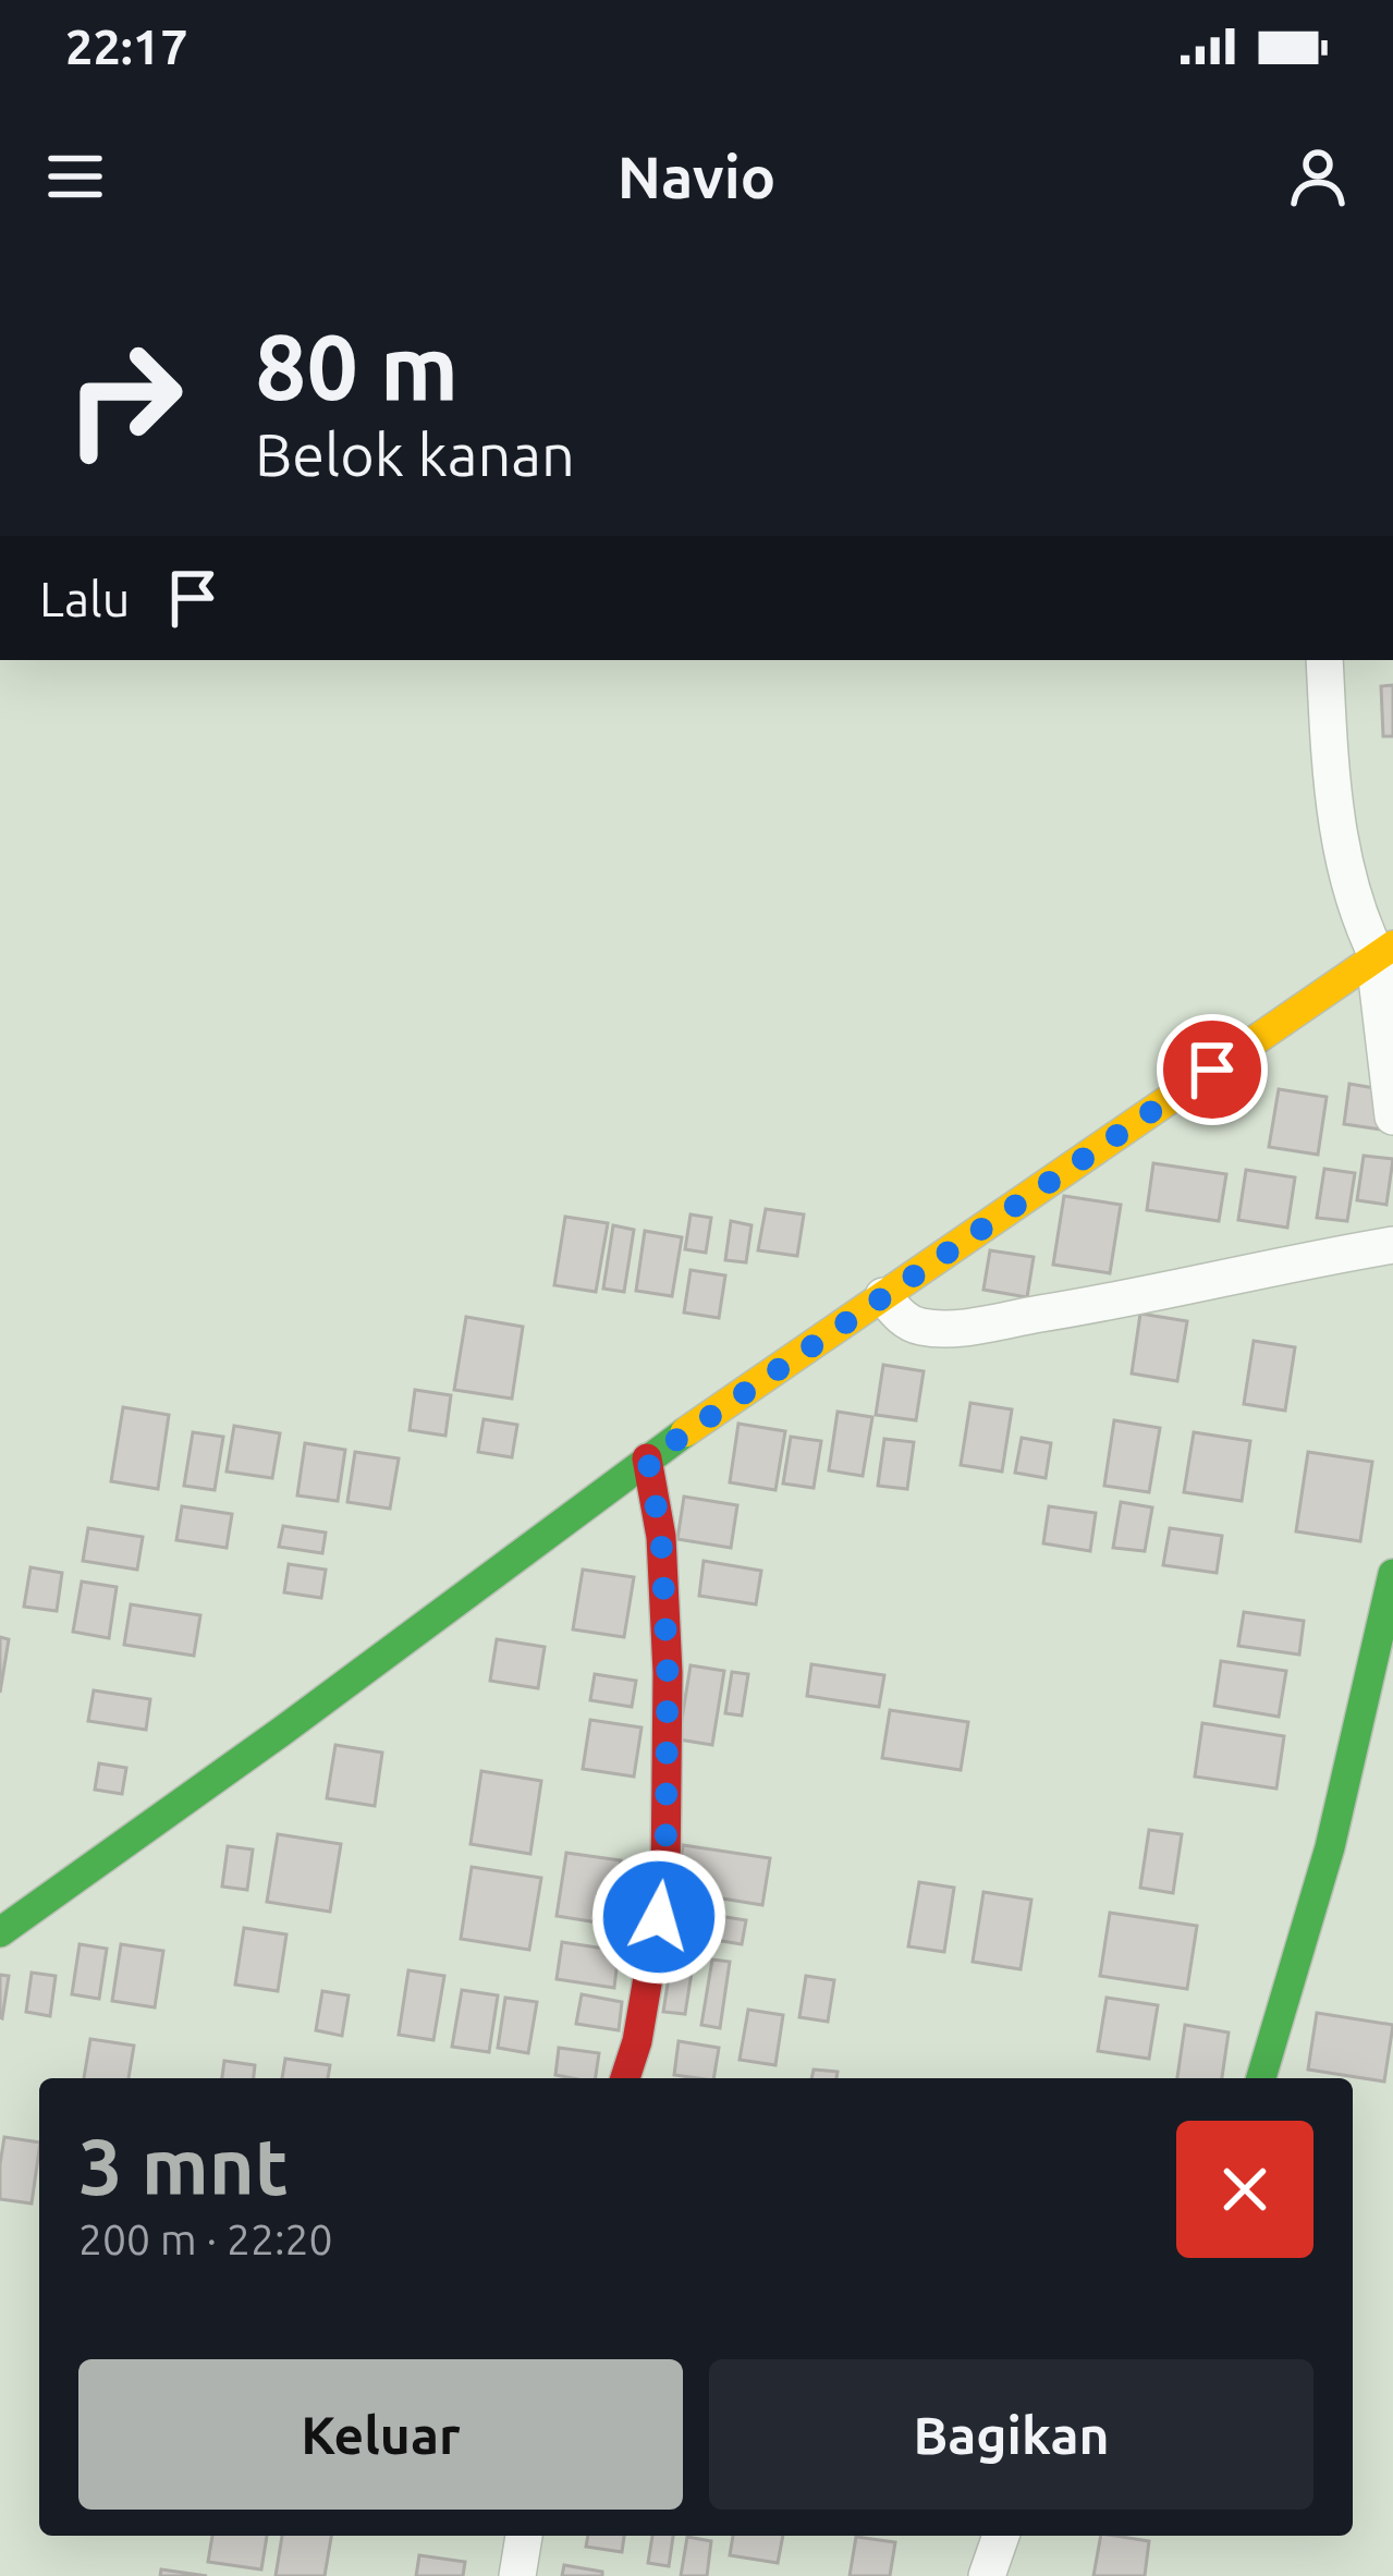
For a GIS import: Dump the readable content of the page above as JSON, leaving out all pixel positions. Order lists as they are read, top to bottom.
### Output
{
  "page": {
    "status": "22:17",
    "header": "Navio",
    "turn": ["80 m", "Belok kanan"],
    "then": "Lalu",
    "heading": ["3 mnt", "200 m · 22:20"],
    "buttons": ["Keluar", "Bagikan"]
  }
}
